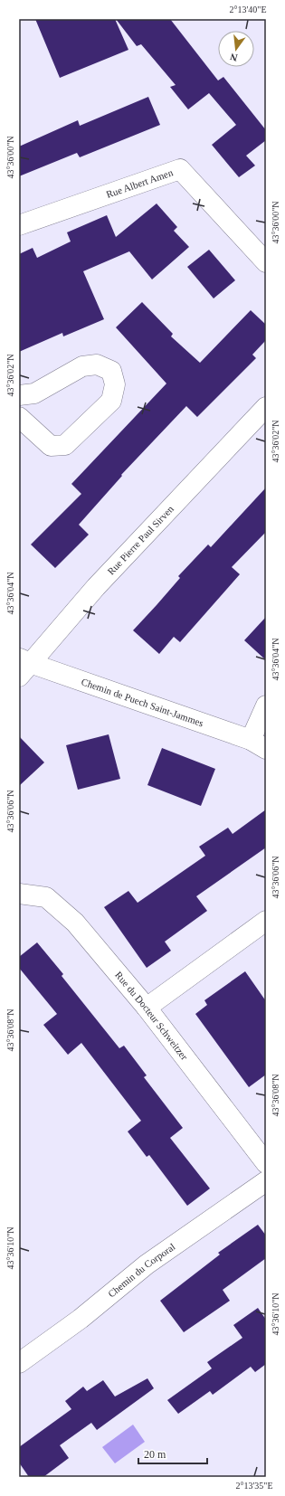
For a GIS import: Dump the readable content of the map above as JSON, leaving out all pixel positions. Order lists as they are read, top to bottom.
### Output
{
  "streets": {
    "street": [
      "Rue Albert Amen",
      "Rue Pierre Paul Sirven",
      "Chemin de Puech Saint-Jammes",
      "Rue du Docteur Schweitzer",
      "Chemin du Corporal"
    ]
  },
  "crossings": [
    ["Rue Pierre Paul Sirven", "Chemin de Puech Saint-Jammes"]
  ],
  "scale_bar": "20 m",
  "north": "bottom",
  "coordinates": [
    "2°13'40\"E",
    "43°36'00\"N",
    "43°36'02\"N",
    "43°36'04\"N",
    "43°36'06\"N",
    "43°36'08\"N",
    "43°36'10\"N",
    "2°13'35\"E"
  ]
}
